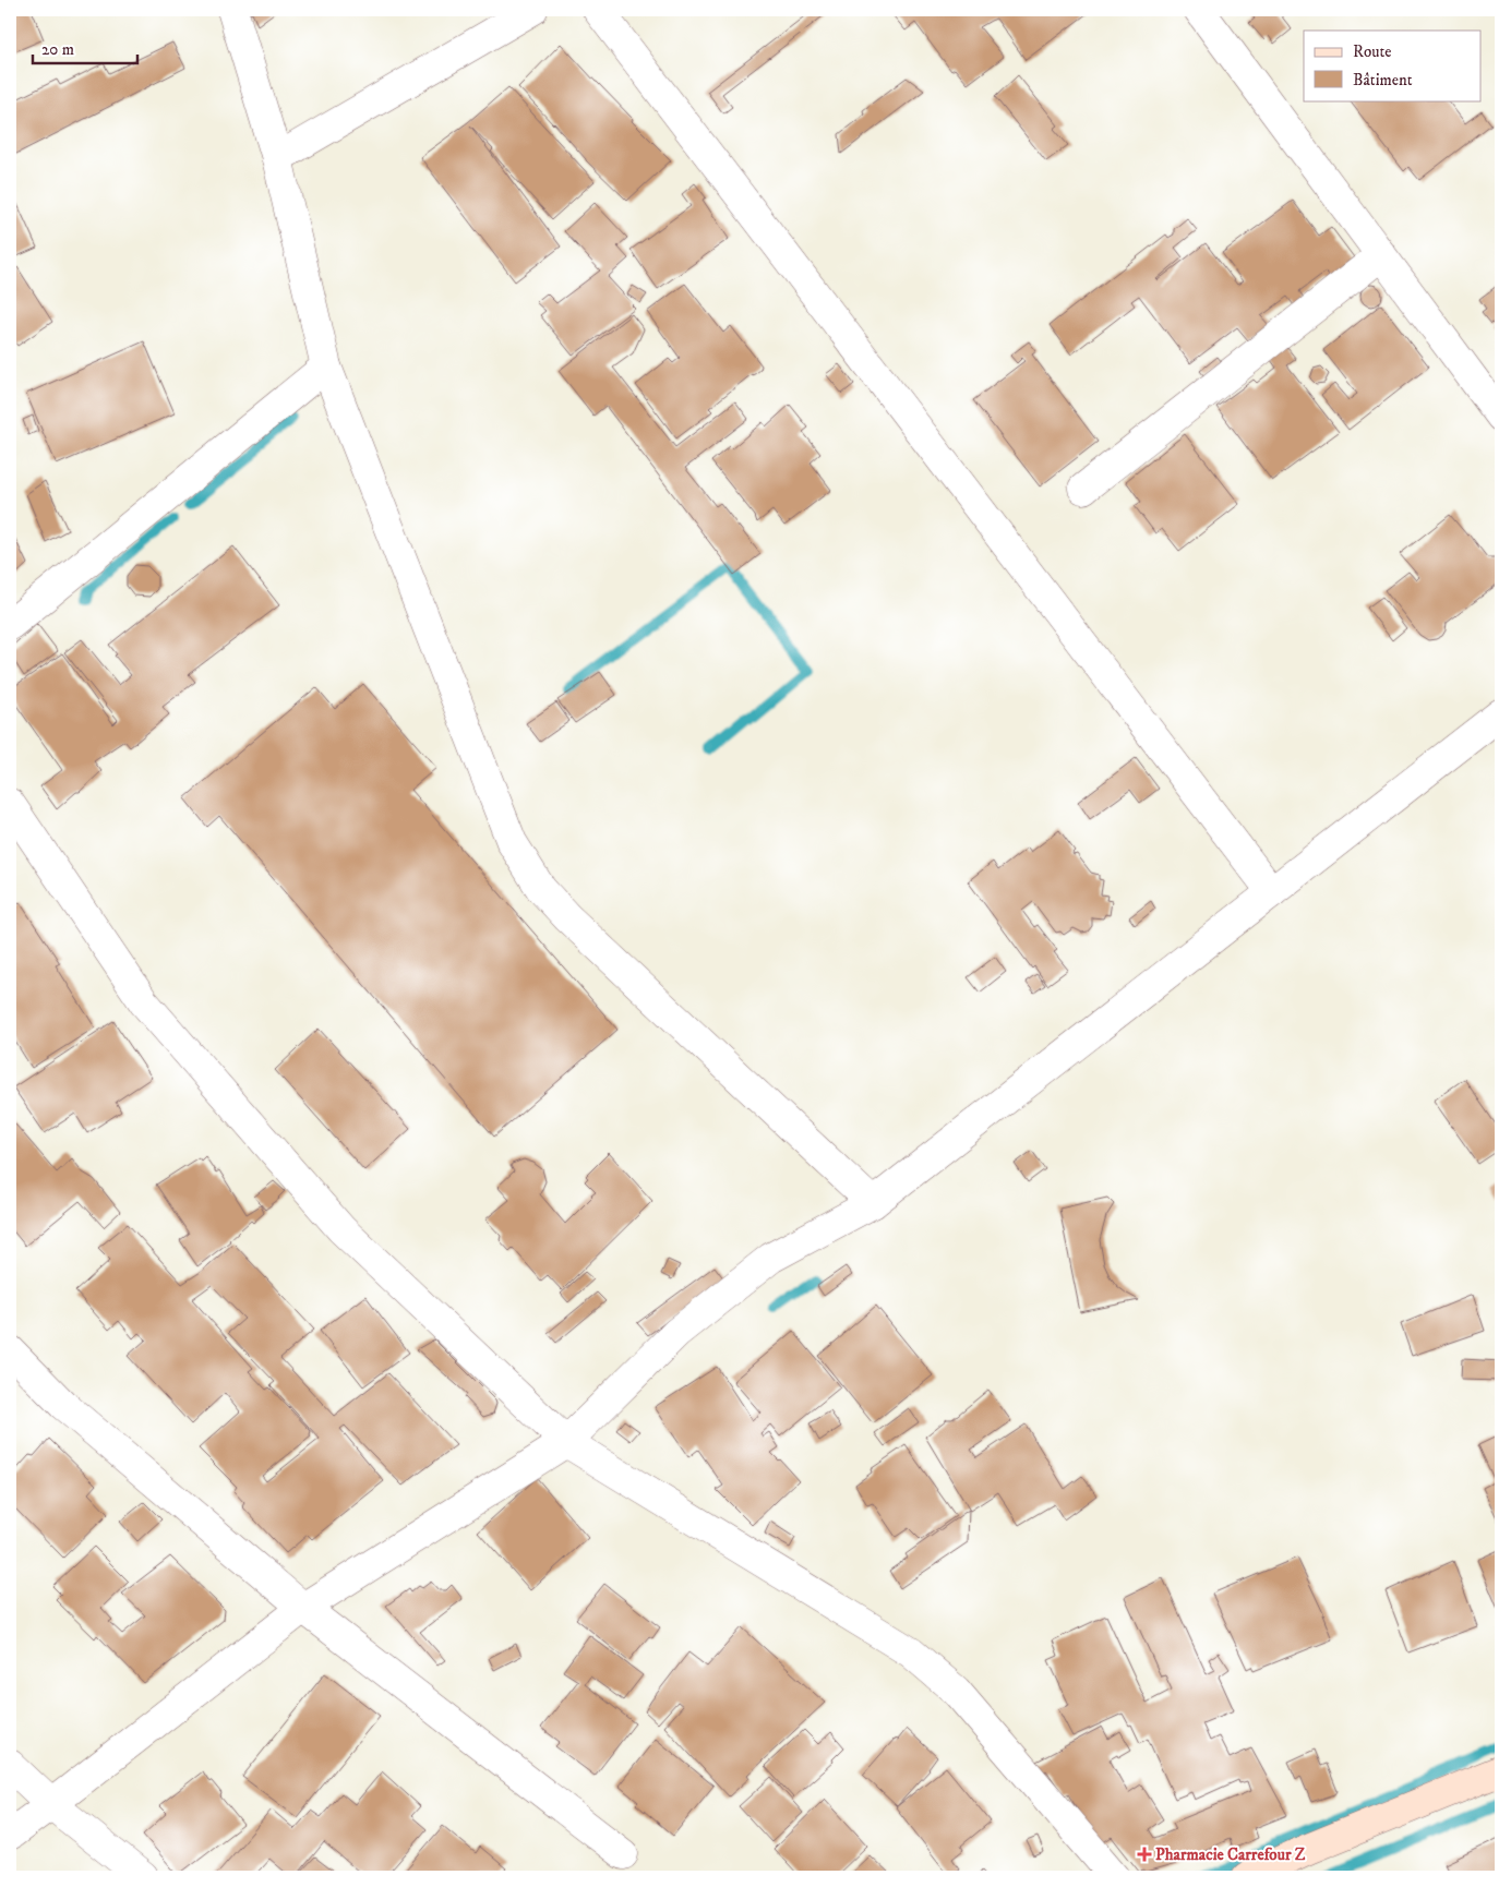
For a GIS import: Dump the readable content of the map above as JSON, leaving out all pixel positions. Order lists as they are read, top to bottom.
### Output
{
  "places": {
    "health": ["Pharmacie Carrefour Z"]
  },
  "legend": ["Route", "Bâtiment"],
  "scale_bar": "20 m"
}
